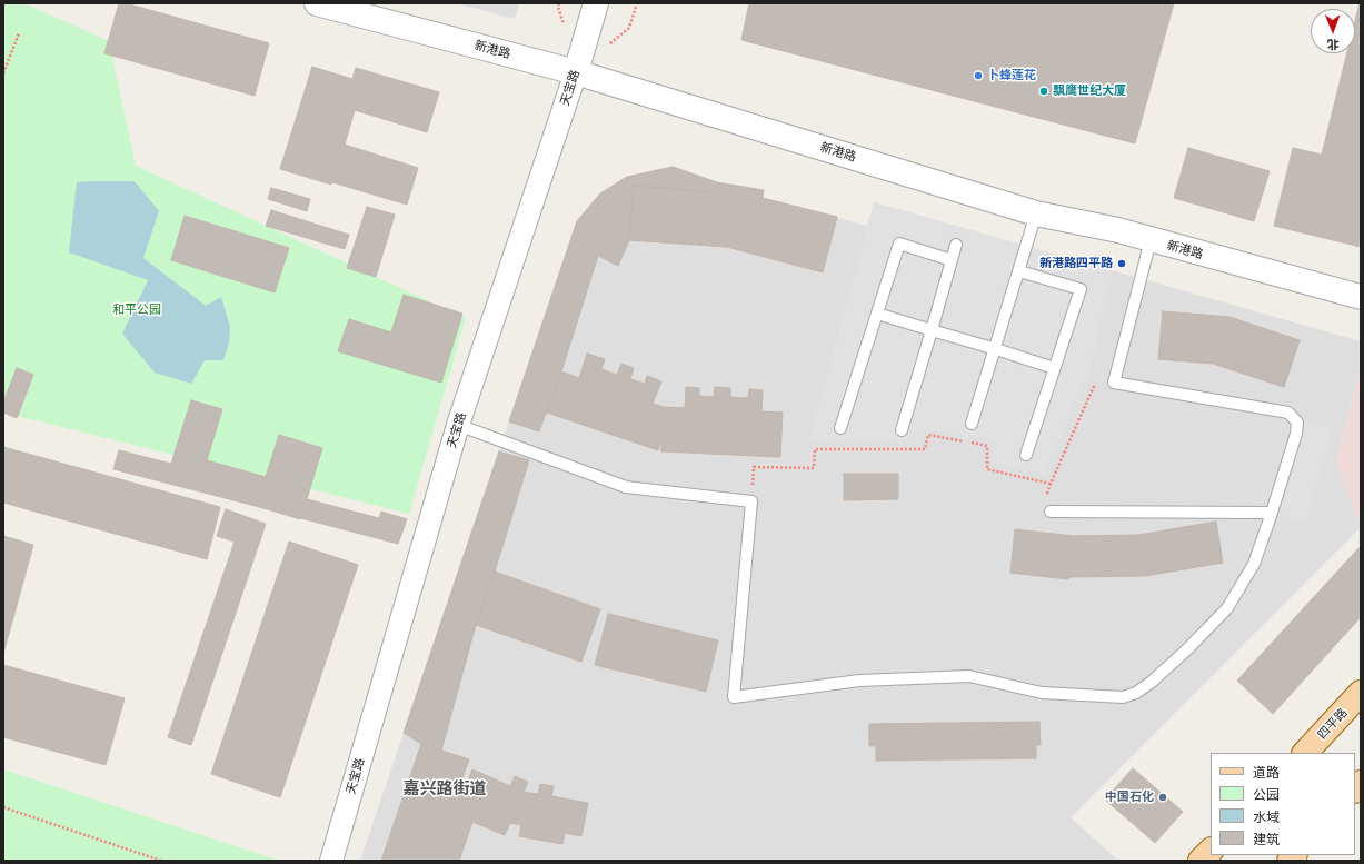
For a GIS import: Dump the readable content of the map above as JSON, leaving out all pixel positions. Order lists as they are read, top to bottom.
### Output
{
  "streets": {
    "main road": ["四平路"],
    "street": ["新港路", "天宝路"]
  },
  "crossings": [
    ["新港路", "天宝路"]
  ],
  "districts": ["嘉兴路街道"],
  "parks": ["和平公园"],
  "places": [
    "卜蜂莲花",
    "飘鹰世纪大厦",
    "新港路四平路",
    "中国石化"
  ],
  "legend": [
    "道路",
    "公园",
    "水域",
    "建筑"
  ],
  "north": "bottom"
}
